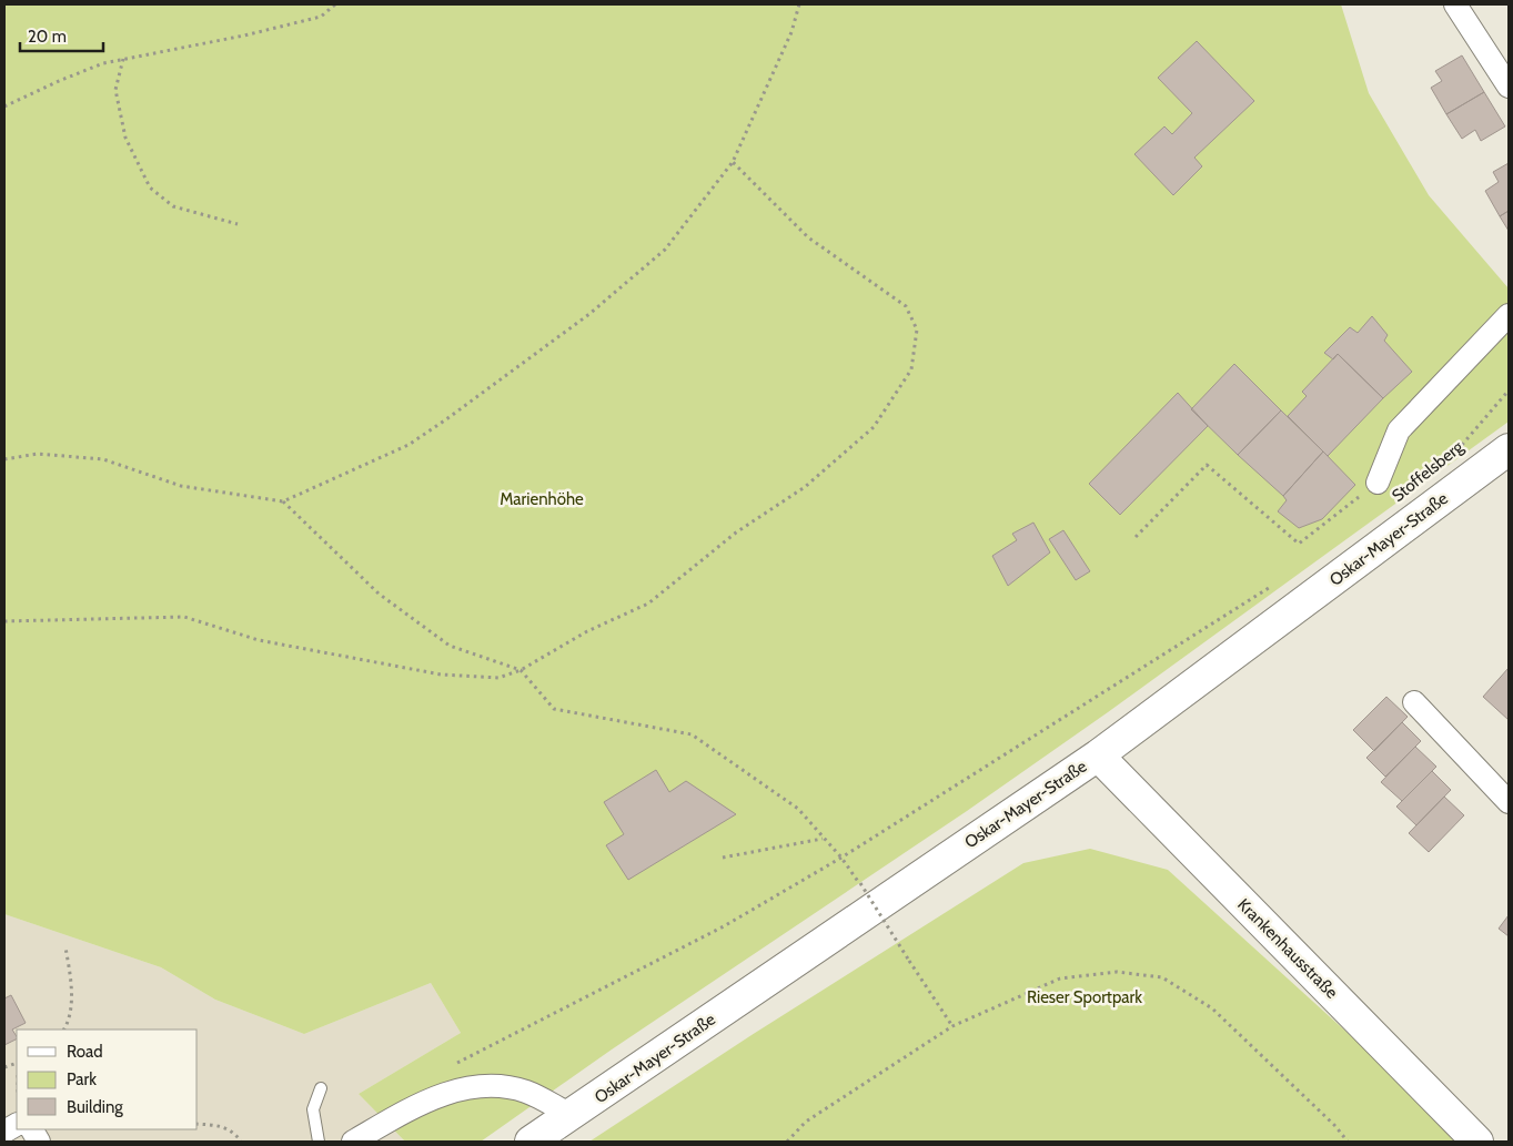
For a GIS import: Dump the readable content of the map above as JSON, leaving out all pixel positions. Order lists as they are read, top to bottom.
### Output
{
  "streets": {
    "main road": ["Oskar-Mayer-Straße", "Krankenhausstraße"],
    "street": ["Stoffelsberg"]
  },
  "crossings": [
    ["Oskar-Mayer-Straße", "Krankenhausstraße"]
  ],
  "parks": ["Marienhöhe", "Rieser Sportpark"],
  "legend": ["Road", "Park", "Building"],
  "scale_bar": "20 m"
}
